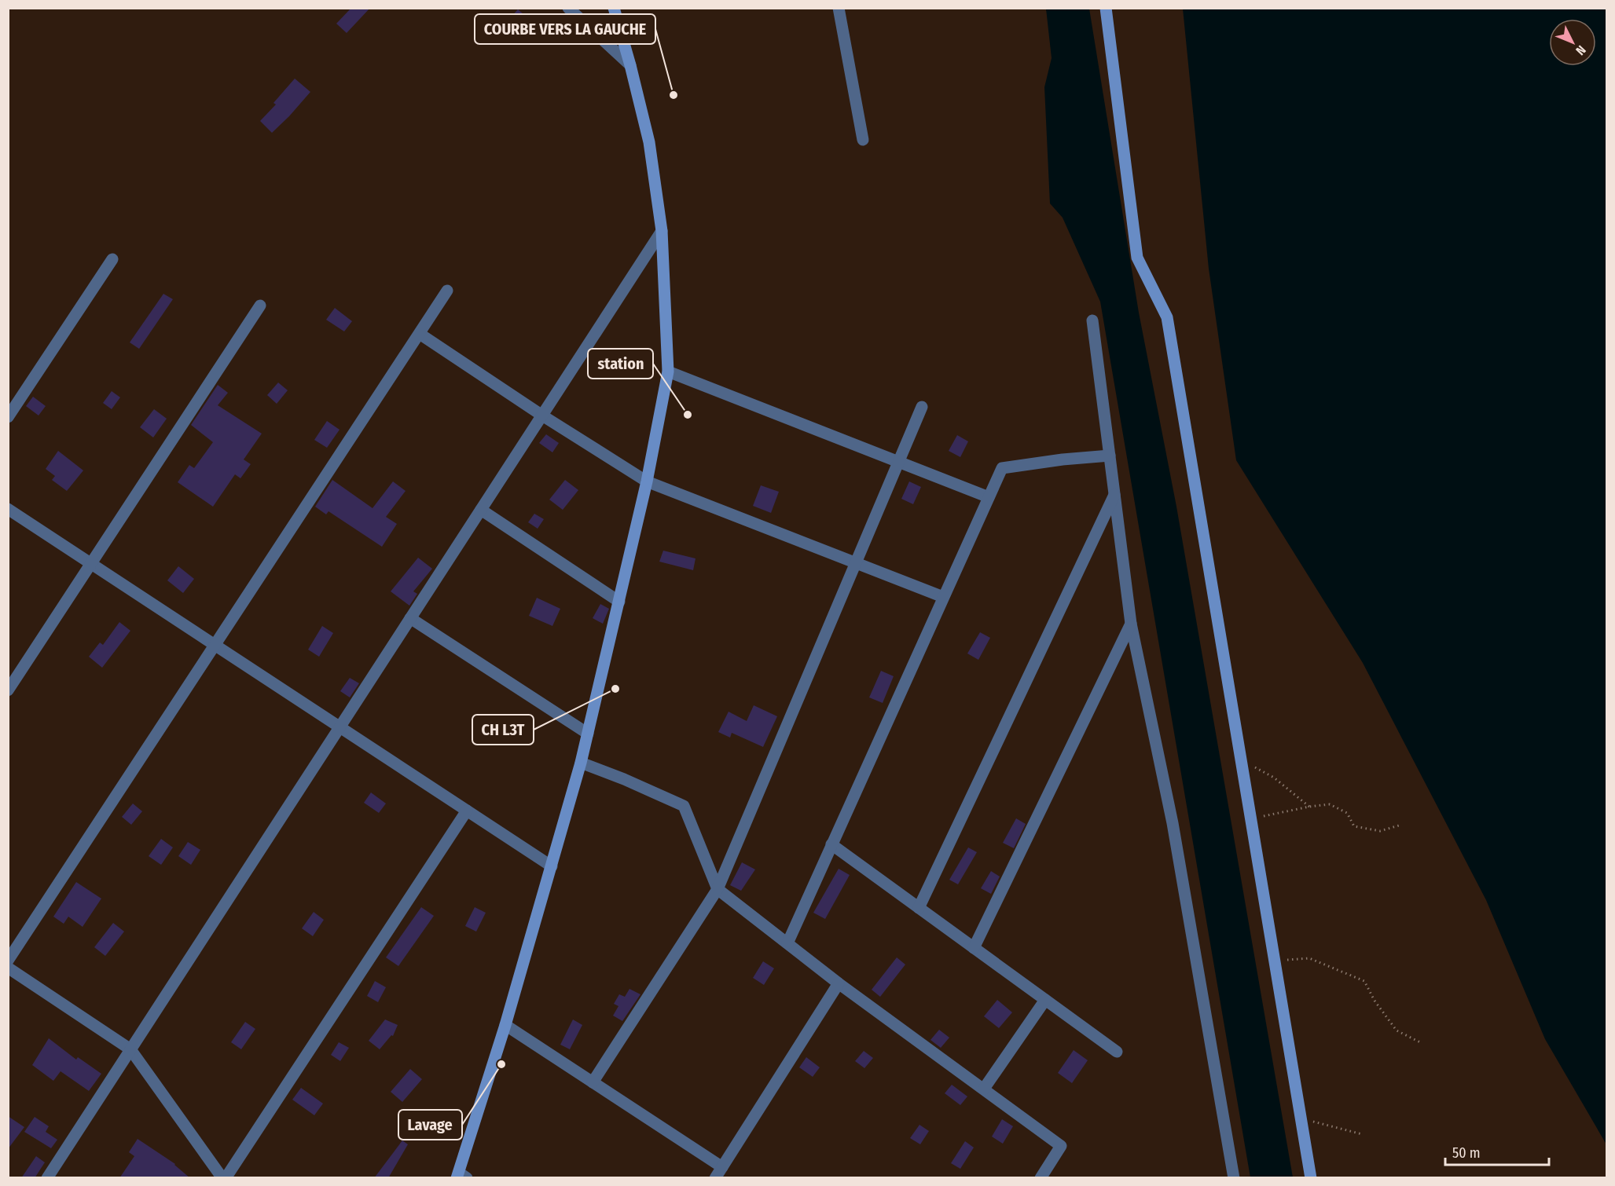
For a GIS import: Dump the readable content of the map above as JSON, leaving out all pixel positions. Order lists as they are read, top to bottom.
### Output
{
  "places": [
    "COURBE VERS LA GAUCHE",
    "station",
    "CH L3T",
    "Lavage"
  ],
  "scale_bar": "50 m",
  "north": "bottom right"
}
